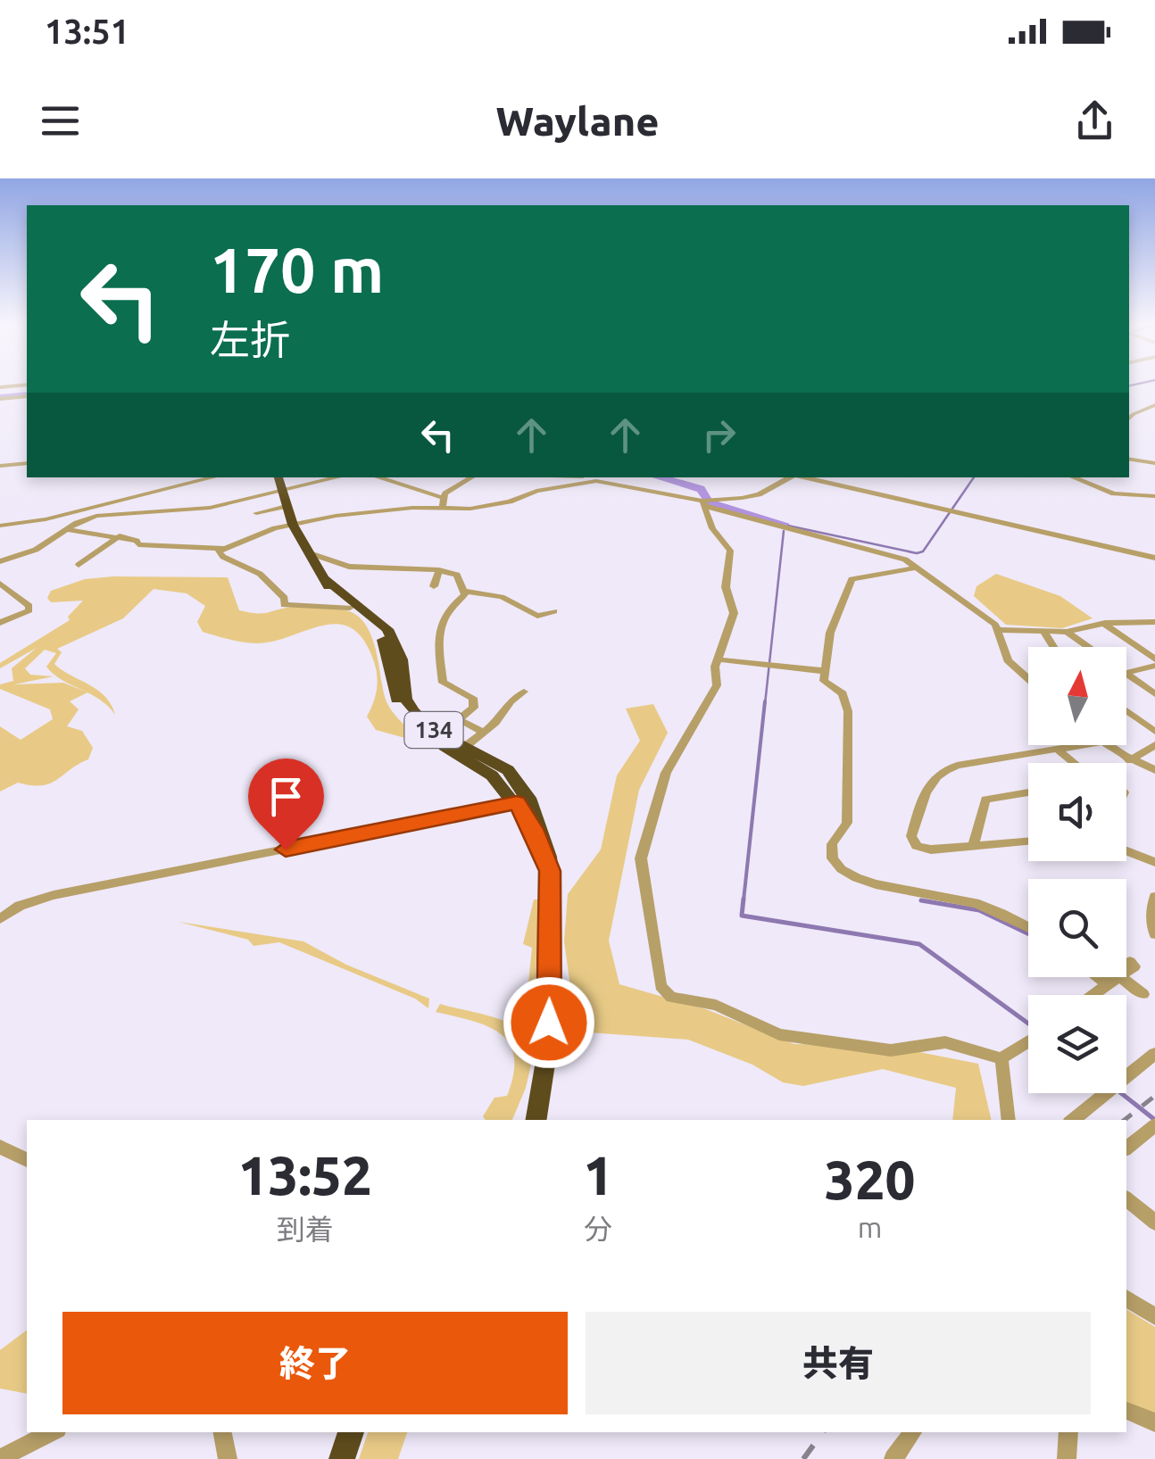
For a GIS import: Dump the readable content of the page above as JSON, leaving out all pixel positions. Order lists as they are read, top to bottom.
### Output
{
  "streets": {
    "highway": ["134"]
  },
  "north": "top",
  "page": {
    "status": "13:51",
    "header": "Waylane",
    "turn": ["170 m", "左折"],
    "eta": [
      "13:52",
      "到着",
      "1",
      "分",
      "320",
      "m"
    ],
    "buttons": ["終了", "共有"]
  }
}
